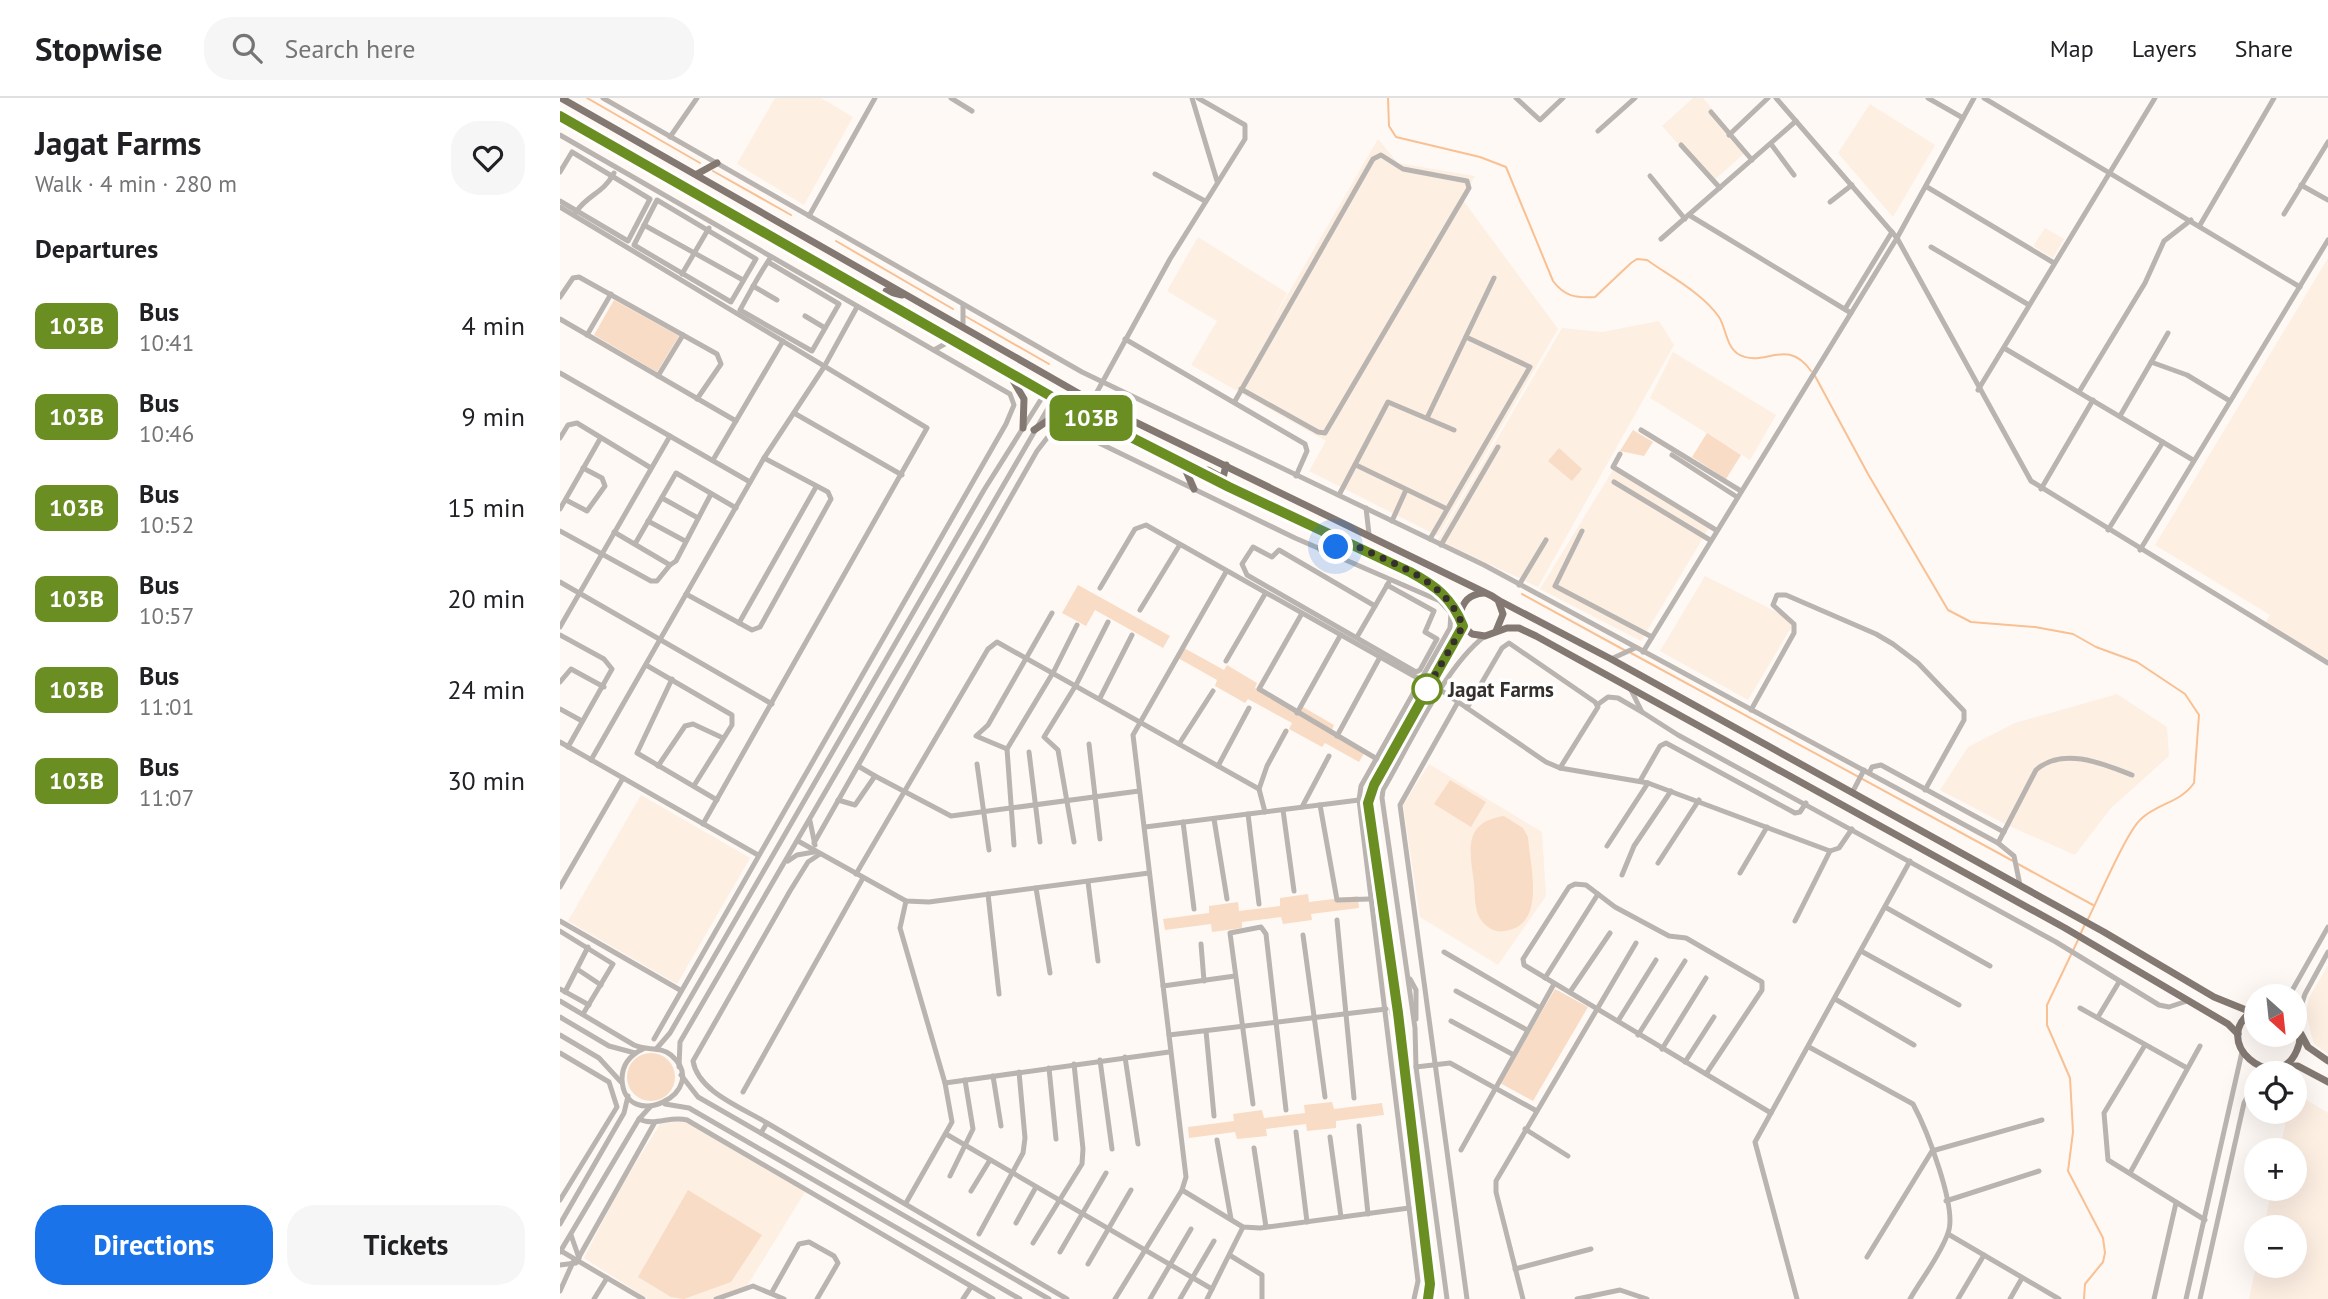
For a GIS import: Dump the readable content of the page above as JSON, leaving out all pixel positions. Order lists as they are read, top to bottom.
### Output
{
  "places": ["Jagat Farms"],
  "lines": ["bus line 103B"],
  "north": "bottom right",
  "page": {
    "header": "Stopwise",
    "search": "Search here",
    "nav": ["Map", "Layers", "Share"],
    "heading": [
      ["Jagat Farms", "Walk · 4 min · 280 m"],
      "Departures"
    ],
    "on_map": "103B",
    "list": [
      {
        "mark": "103B",
        "name": "Bus",
        "note": "10:41",
        "value": "4 min"
      },
      {
        "mark": "103B",
        "name": "Bus",
        "note": "10:46",
        "value": "9 min"
      },
      {
        "mark": "103B",
        "name": "Bus",
        "note": "10:52",
        "value": "15 min"
      },
      {
        "mark": "103B",
        "name": "Bus",
        "note": "10:57",
        "value": "20 min"
      },
      {
        "mark": "103B",
        "name": "Bus",
        "note": "11:01",
        "value": "24 min"
      },
      {
        "mark": "103B",
        "name": "Bus",
        "note": "11:07",
        "value": "30 min"
      }
    ],
    "map_buttons": ["+", "−"],
    "buttons": ["Directions", "Tickets"]
  }
}
